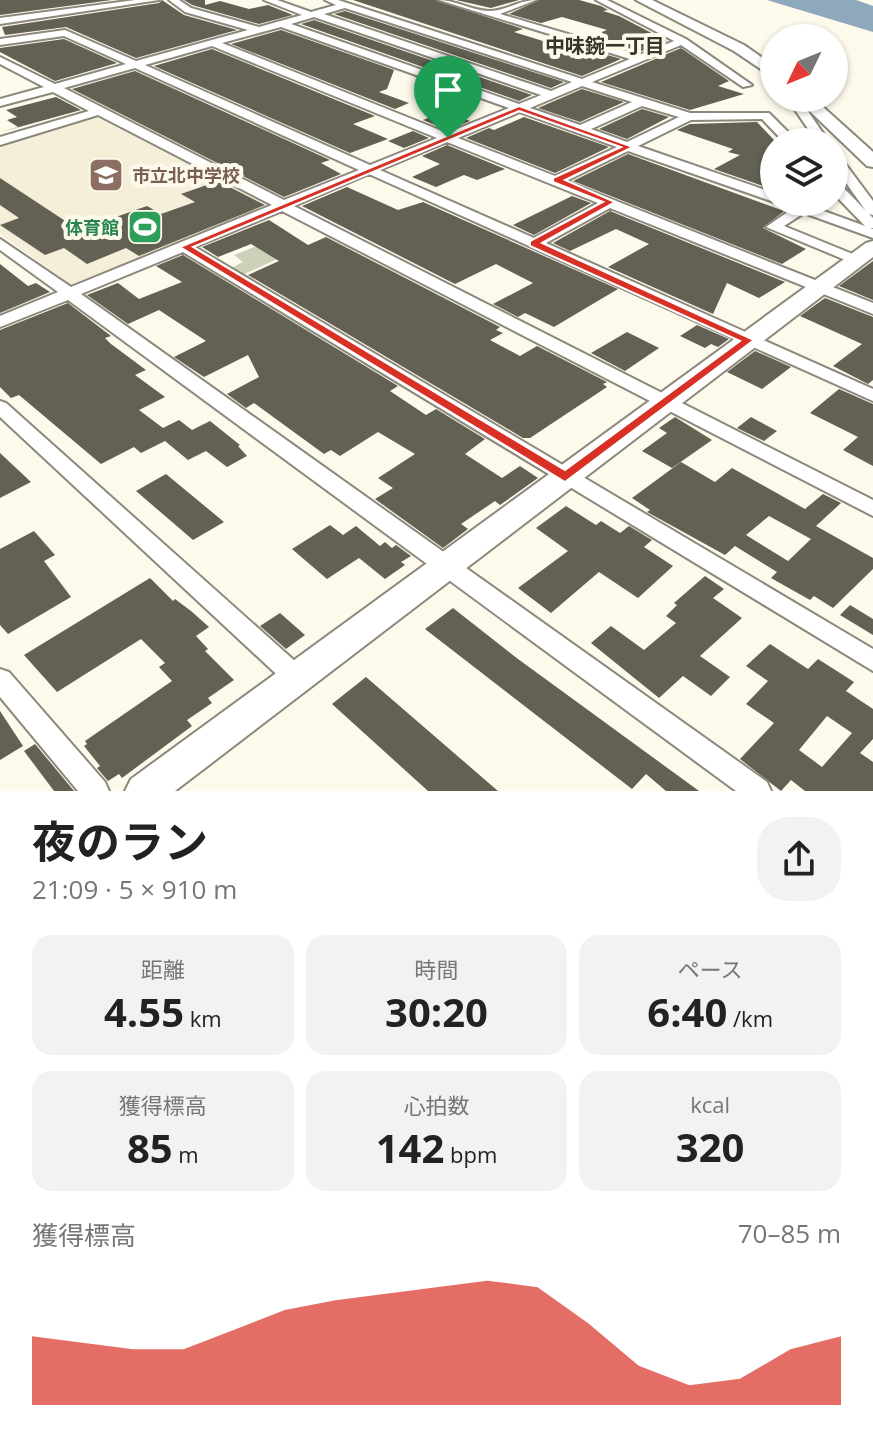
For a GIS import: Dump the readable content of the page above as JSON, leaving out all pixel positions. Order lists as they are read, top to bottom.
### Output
{
  "districts": ["中味鋺一丁目"],
  "places": {
    "school or university": ["市立北中学校"],
    "sports": ["体育館"]
  },
  "north": "bottom left",
  "page": {
    "heading": ["夜のラン", "21:09 · 5 × 910 m"],
    "stats": [
      ["距離", "4.55 km"],
      ["時間", "30:20"],
      ["ペース", "6:40 /km"],
      ["獲得標高", "85 m"],
      ["心拍数", "142 bpm"],
      ["kcal", "320"]
    ],
    "chart": ["獲得標高", "70–85 m"]
  }
}
